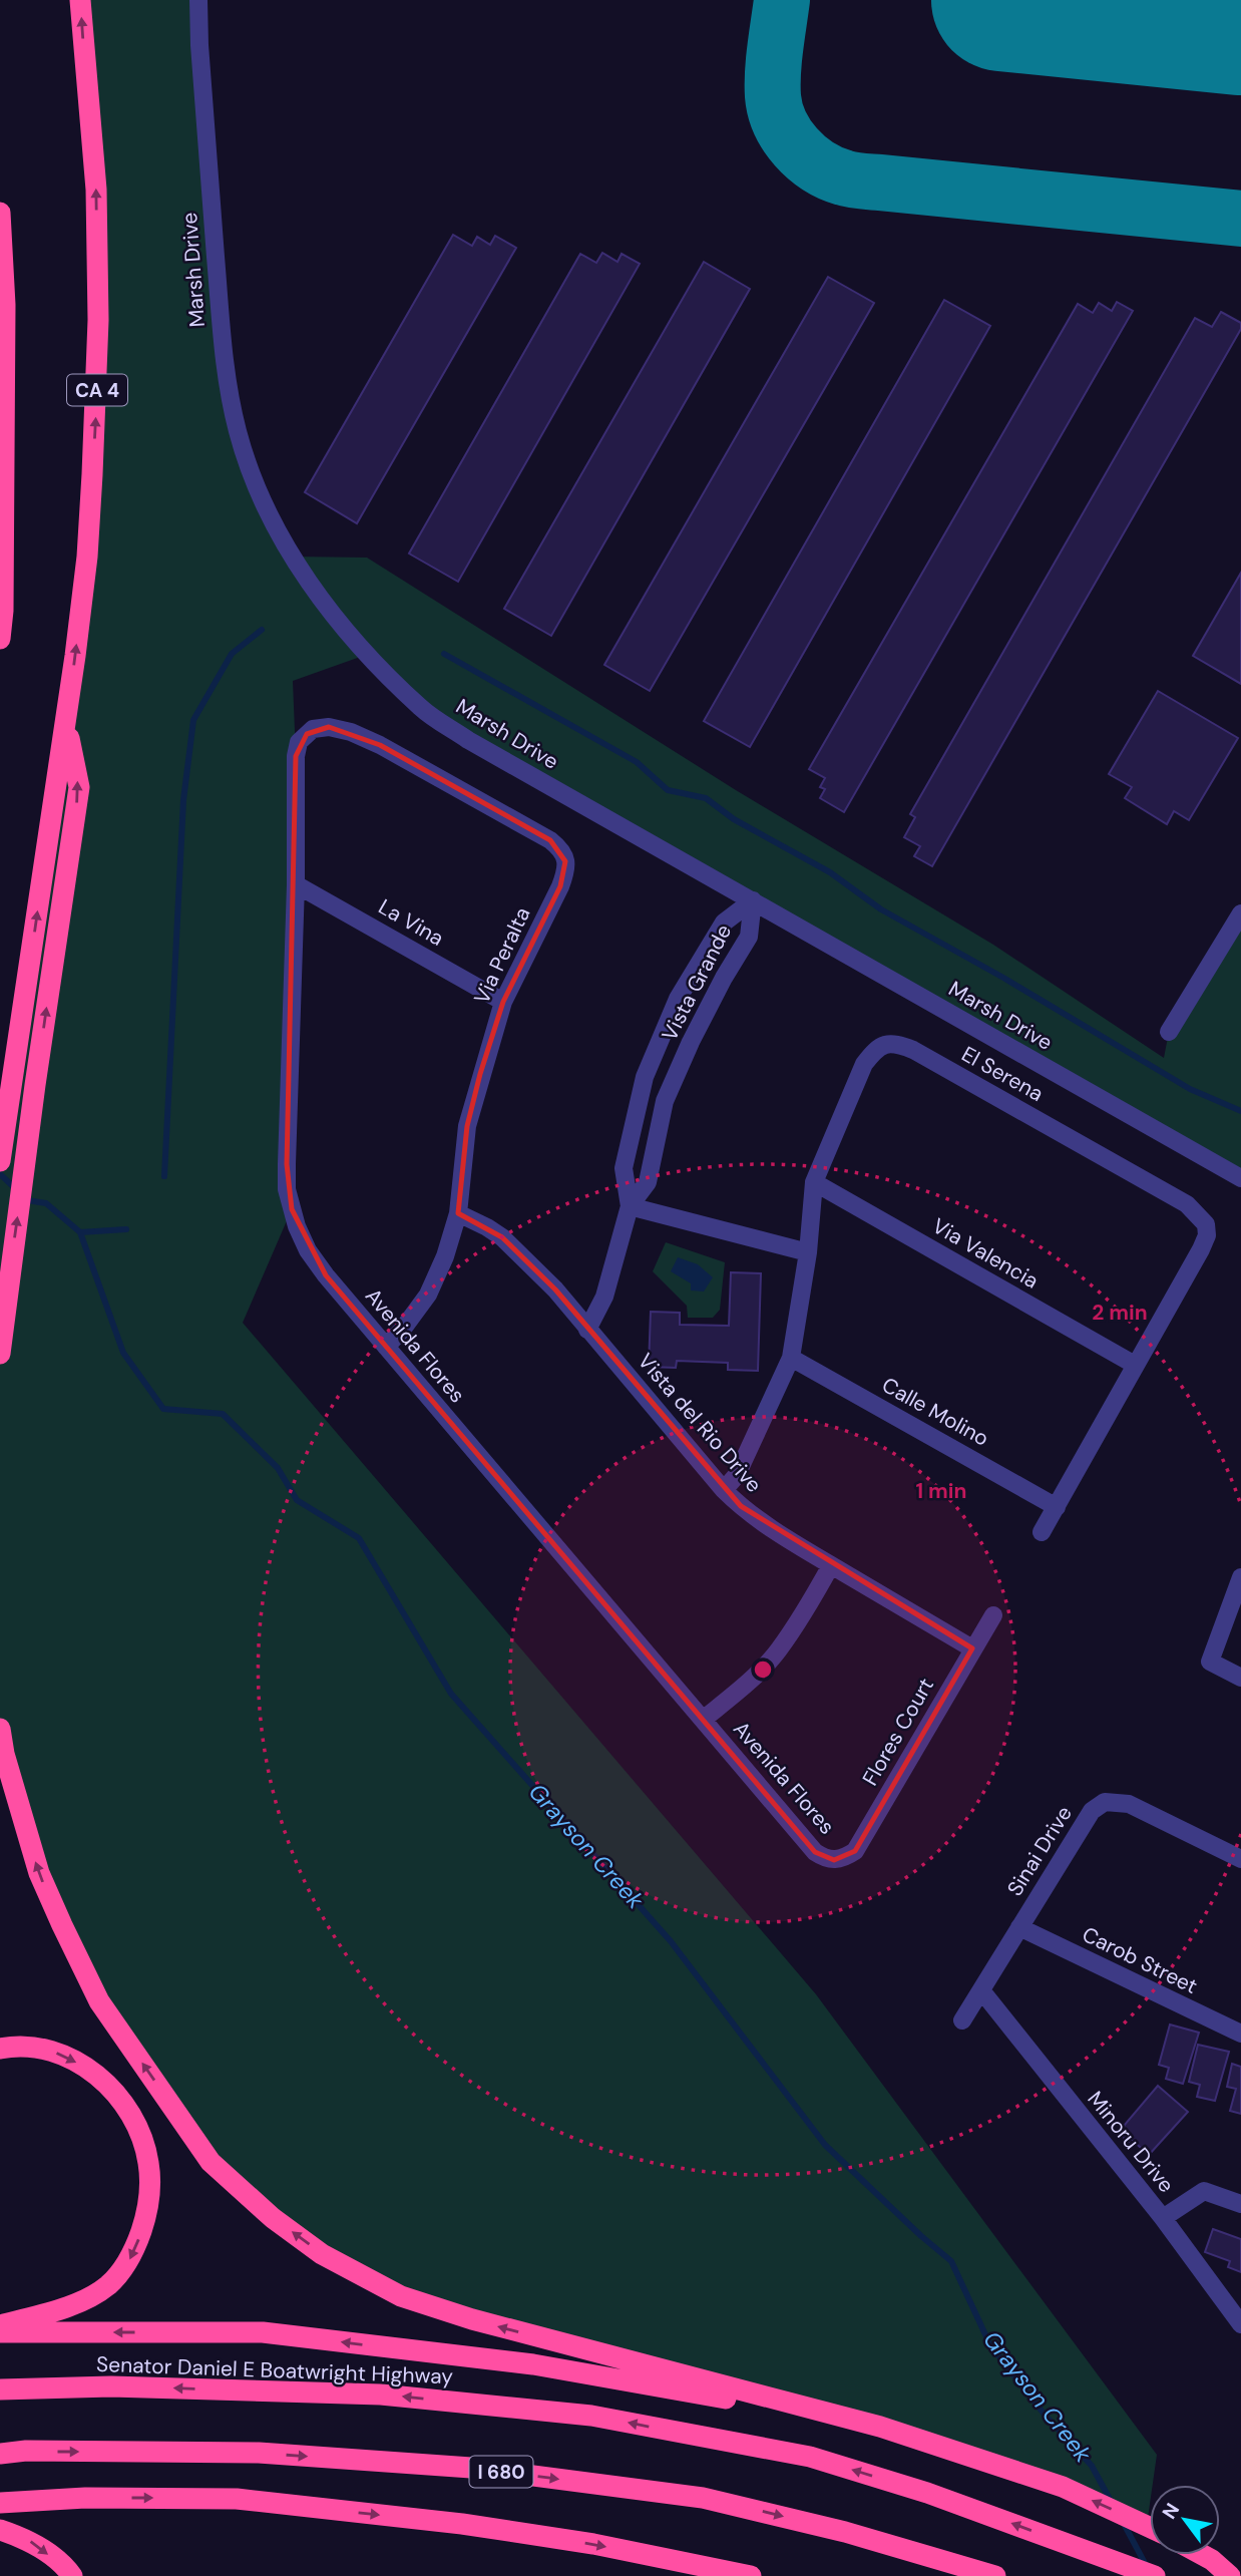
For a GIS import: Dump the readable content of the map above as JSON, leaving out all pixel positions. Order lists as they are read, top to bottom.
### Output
{
  "streets": {
    "highway": ["CA 4", "Senator Daniel E Boatwright Highway", "I 680"],
    "street": [
      "Marsh Drive",
      "La Vina",
      "Via Peralta",
      "Vista Grande",
      "El Serena",
      "Via Valencia",
      "Avenida Flores",
      "Calle Molino",
      "Vista del Rio Drive",
      "Flores Court",
      "Sinai Drive",
      "Carob Street",
      "Minoru Drive"
    ]
  },
  "crossings": [
    ["Marsh Drive", "Vista Grande"],
    ["La Vina", "Via Peralta"],
    ["La Vina", "Avenida Flores"],
    ["Via Peralta", "Avenida Flores"],
    ["Via Peralta", "Vista del Rio Drive"],
    ["Vista Grande", "Vista del Rio Drive"],
    ["El Serena", "Via Valencia"],
    ["El Serena", "Calle Molino"],
    ["El Serena", "Vista del Rio Drive"],
    ["Avenida Flores", "Flores Court"],
    ["Vista del Rio Drive", "Flores Court"],
    ["Sinai Drive", "Carob Street"],
    ["Sinai Drive", "Minoru Drive"]
  ],
  "water": ["Grayson Creek"],
  "north": "top left",
  "rings": ["2 min", "1 min"]
}
